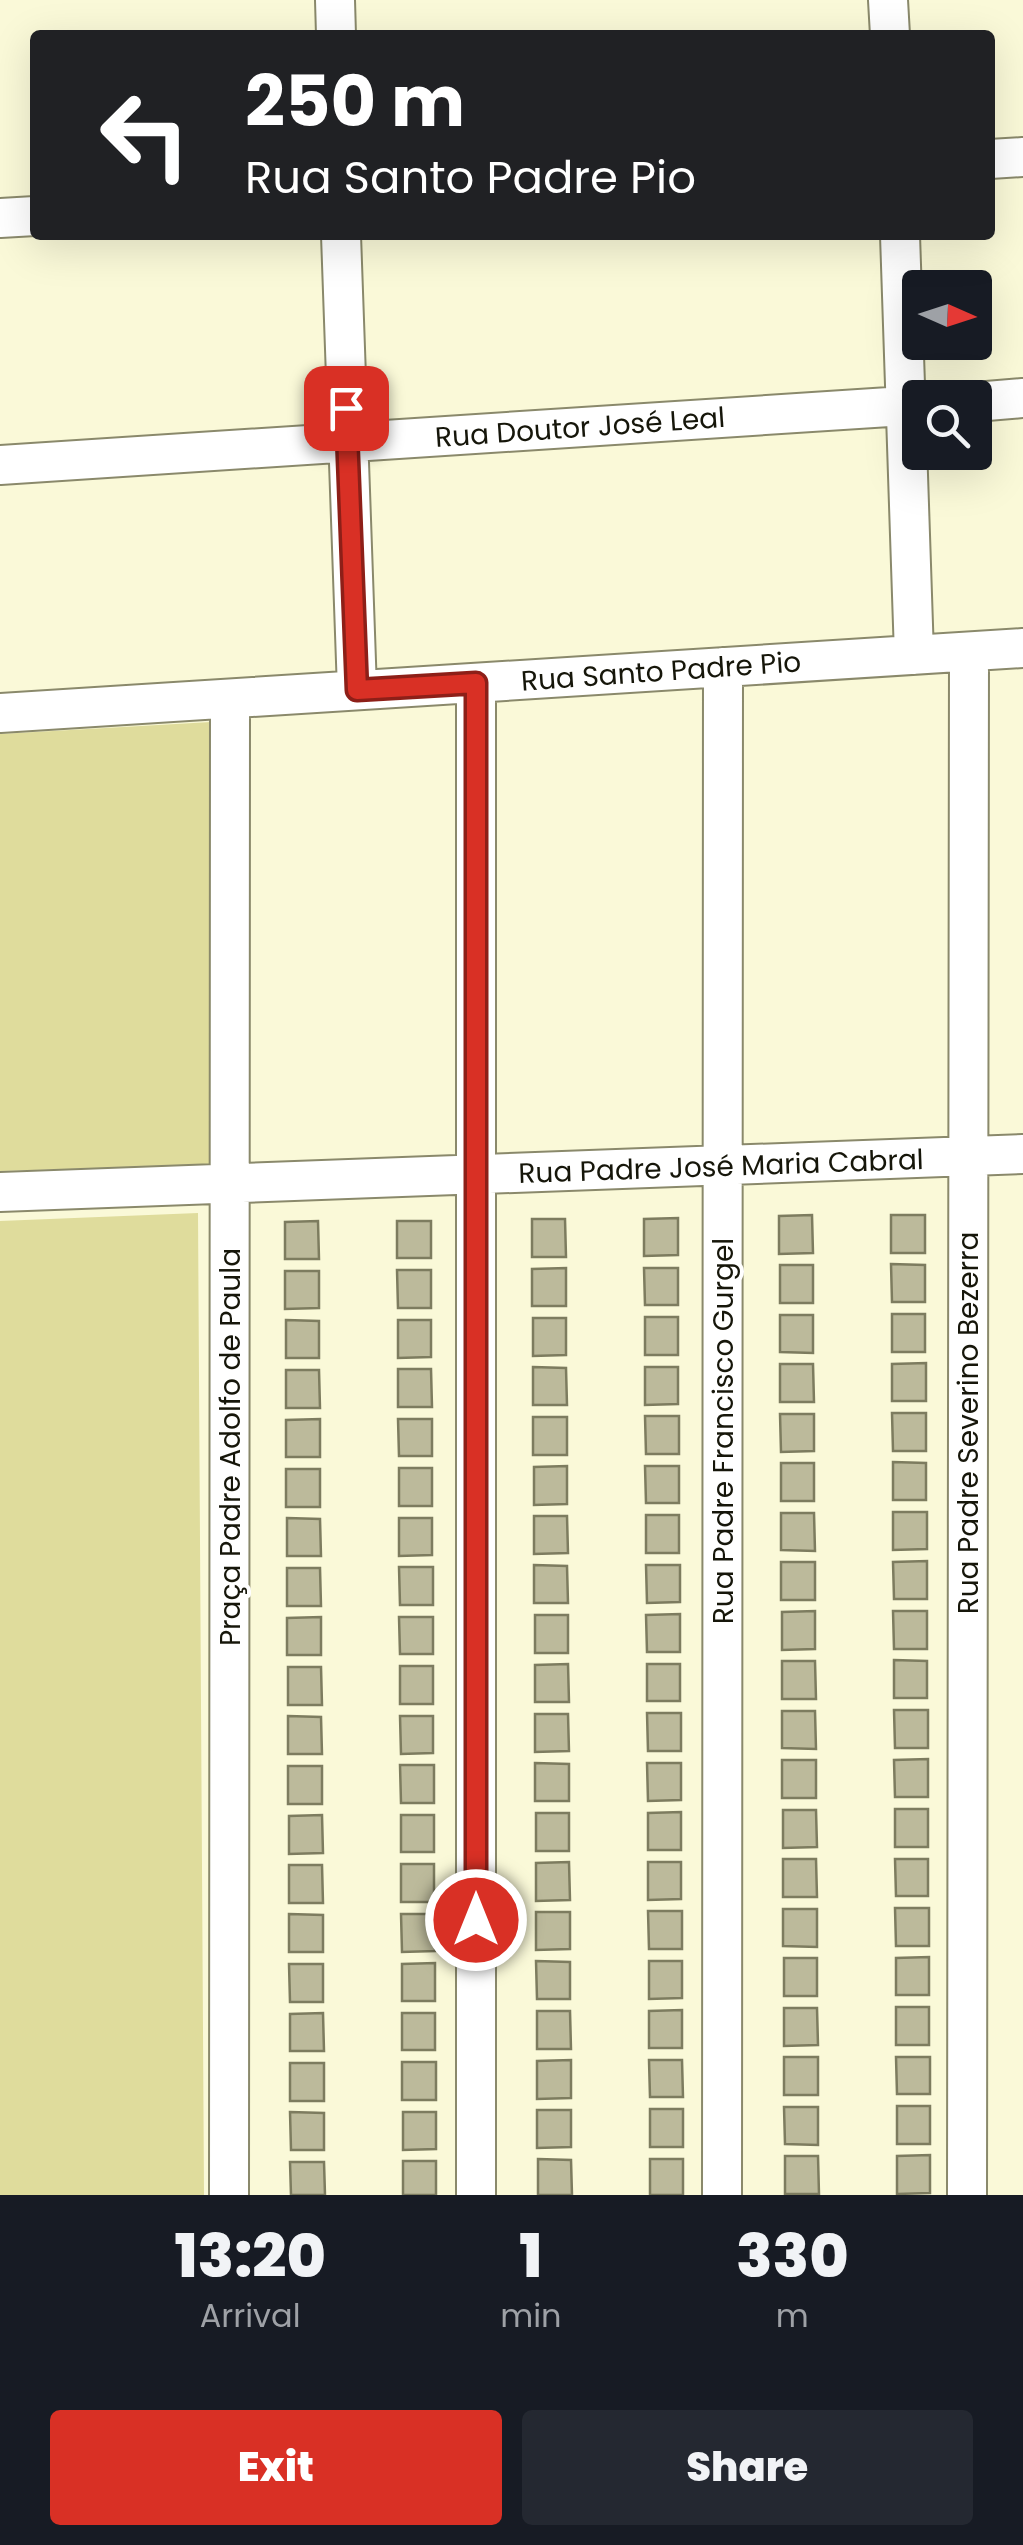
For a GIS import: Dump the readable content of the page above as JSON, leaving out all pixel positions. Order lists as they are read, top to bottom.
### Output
{
  "streets": {
    "street": [
      "Rua Doutor José Leal",
      "Rua Santo Padre Pio",
      "Rua Padre José Maria Cabral",
      "Rua Padre Severino Bezerra",
      "Rua Padre Francisco Gurgel",
      "Praça Padre Adolfo de Paula"
    ]
  },
  "crossings": [
    ["Rua Santo Padre Pio", "Rua Padre Severino Bezerra"],
    ["Rua Santo Padre Pio", "Rua Padre Francisco Gurgel"],
    ["Rua Santo Padre Pio", "Praça Padre Adolfo de Paula"],
    ["Rua Padre José Maria Cabral", "Rua Padre Severino Bezerra"],
    ["Rua Padre José Maria Cabral", "Rua Padre Francisco Gurgel"],
    ["Rua Padre José Maria Cabral", "Praça Padre Adolfo de Paula"]
  ],
  "north": "right",
  "page": {
    "turn": ["250 m", "Rua Santo Padre Pio"],
    "eta": [
      "13:20",
      "Arrival",
      "1",
      "min",
      "330",
      "m"
    ],
    "buttons": ["Exit", "Share"]
  }
}
